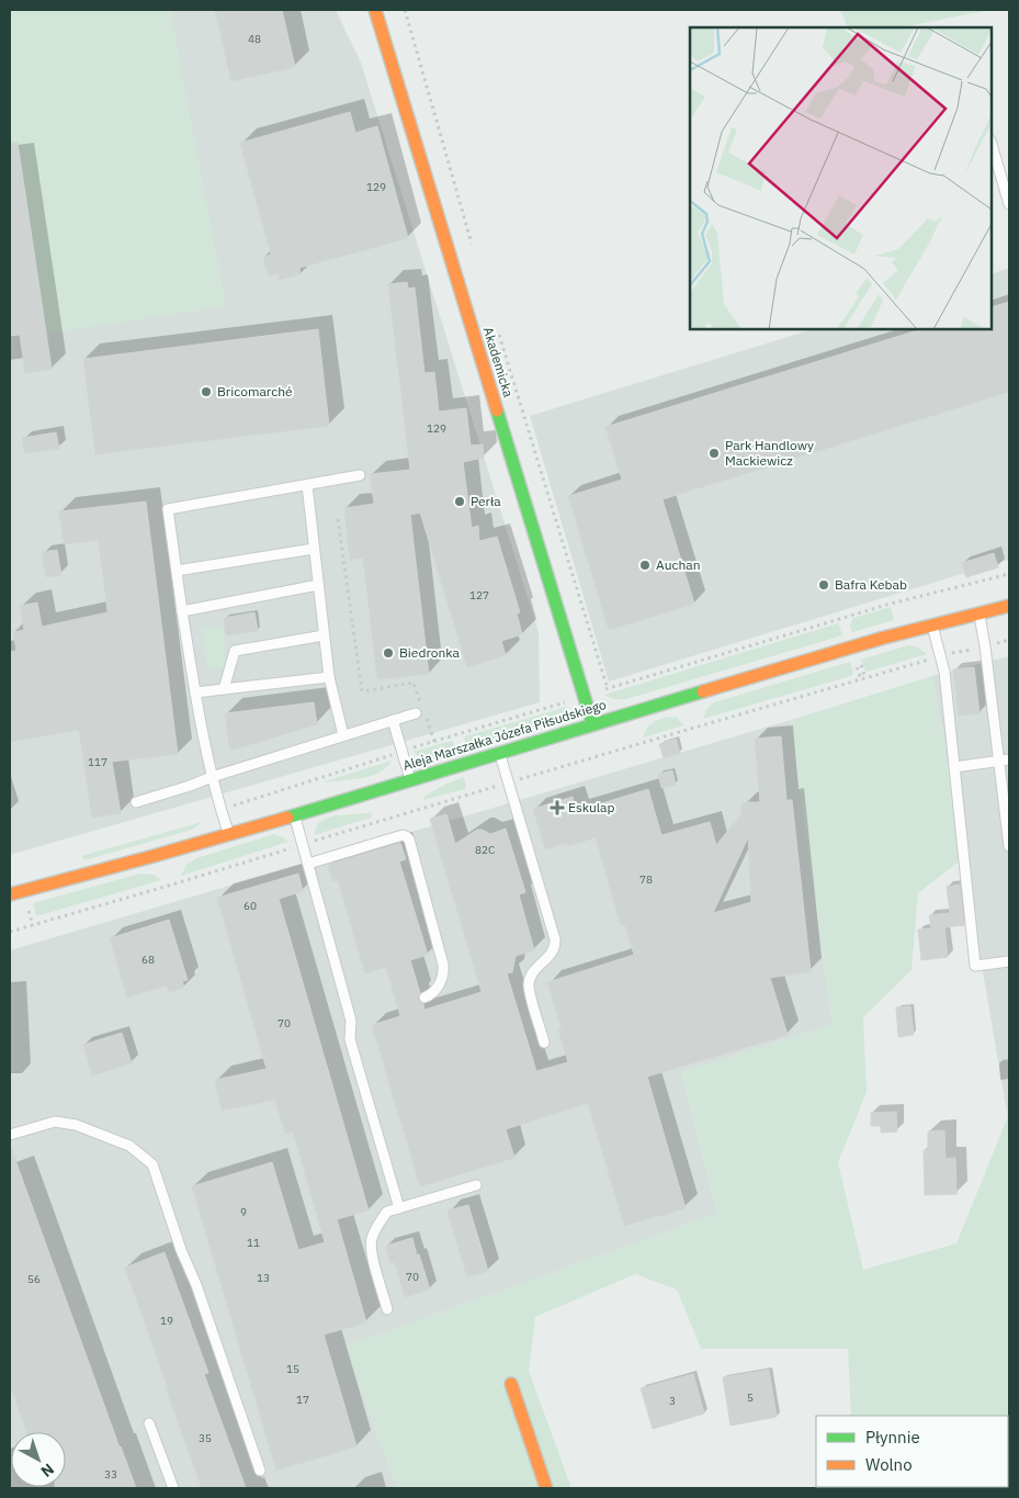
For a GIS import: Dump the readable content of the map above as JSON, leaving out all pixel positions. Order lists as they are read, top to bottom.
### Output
{
  "streets": {
    "street": ["Akademicka", "Aleja Marszałka Józefa Piłsudskiego"]
  },
  "crossings": [
    ["Akademicka", "Aleja Marszałka Józefa Piłsudskiego"]
  ],
  "places": {
    "other": [
      "Bricomarché",
      "Park Handlowy Mackiewicz",
      "Perła",
      "Auchan",
      "Bafra Kebab",
      "Biedronka"
    ],
    "health": ["Eskulap"]
  },
  "house_numbers": [
    "48",
    "129",
    "129",
    "127",
    "117",
    "82C",
    "78",
    "60",
    "68",
    "70",
    "9",
    "11",
    "70",
    "13",
    "56",
    "19",
    "15",
    "5",
    "17",
    "3",
    "35",
    "33"
  ],
  "legend": ["Płynnie", "Wolno"],
  "north": "bottom right"
}
